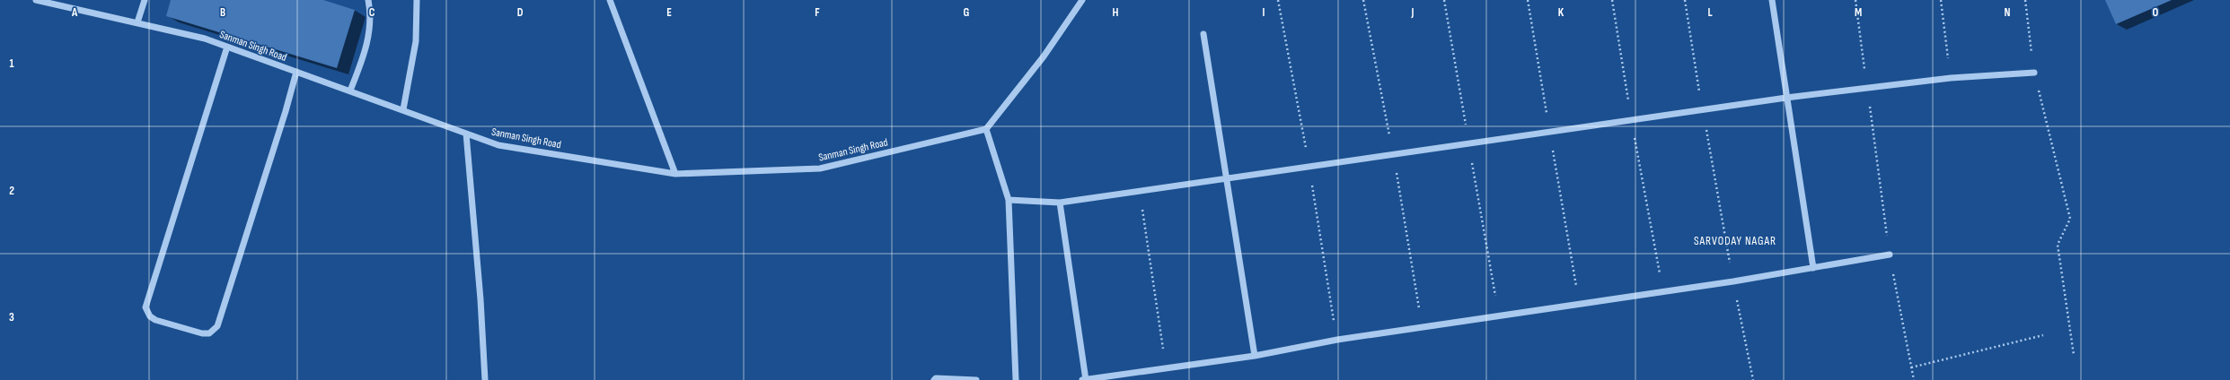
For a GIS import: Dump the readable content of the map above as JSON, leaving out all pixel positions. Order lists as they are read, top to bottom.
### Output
{
  "streets": {
    "street": ["Sanman Singh Road"]
  },
  "districts": ["SARVODAY NAGAR"],
  "grid": {
    "columns": [
      "A",
      "B",
      "C",
      "D",
      "E",
      "F",
      "G",
      "H",
      "I",
      "J",
      "K",
      "L",
      "M",
      "N",
      "O"
    ],
    "rows": ["1", "2", "3"]
  }
}
